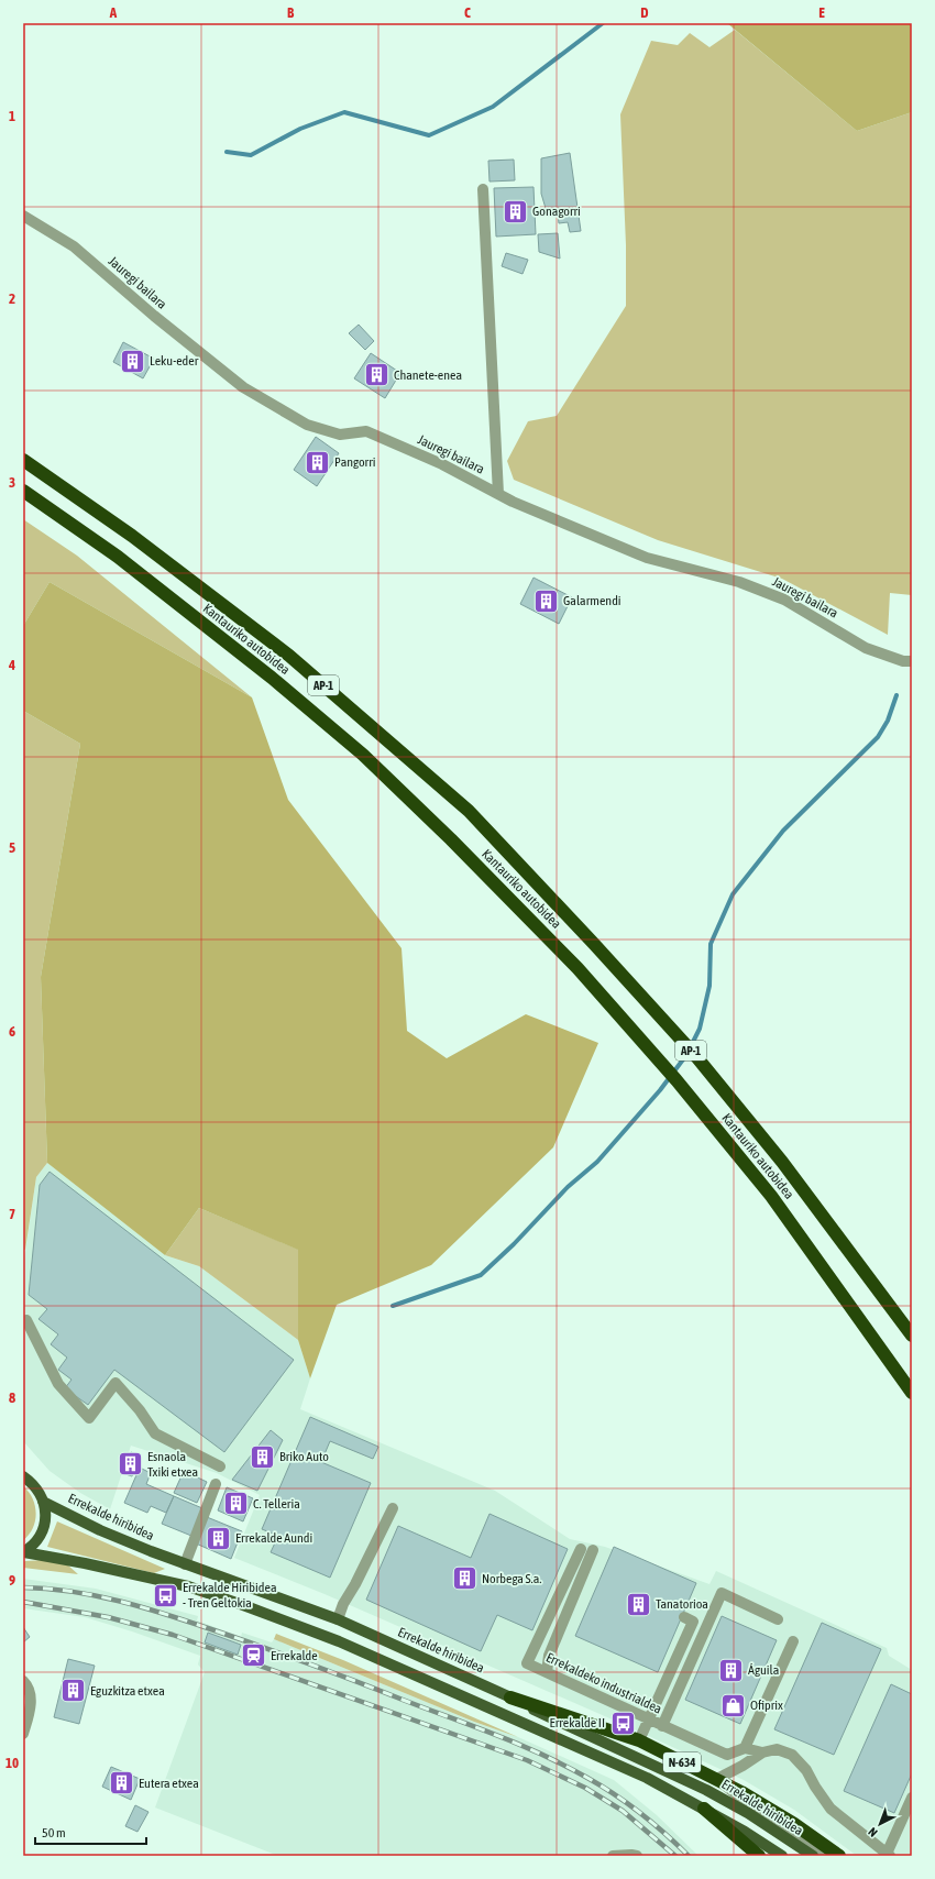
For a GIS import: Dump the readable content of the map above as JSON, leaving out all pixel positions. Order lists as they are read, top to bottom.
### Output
{
  "streets": {
    "highway": ["Kantauriko autobidea", "AP-1", "N-634"],
    "main road": ["Errekalde hiribidea"],
    "street": ["Jauregi bailara", "Errekaldeko industrialdea"]
  },
  "crossings": [
    ["Errekalde hiribidea", "N-634"]
  ],
  "places": {
    "building": [
      "Gonagorri",
      "Leku-eder",
      "Chanete-enea",
      "Pangorri",
      "Galarmendi",
      "Briko Auto",
      "Esnaola Txiki etxea",
      "C. Telleria",
      "Errekalde Aundi",
      "Norbega S.a.",
      "Tanatorioa",
      "Águila",
      "Eguzkitza etxea",
      "Eutera etxea"
    ],
    "bus stop": ["Errekalde Hiribidea - Tren Geltokia", "Errekalde II"],
    "station": ["Errekalde"],
    "shop": ["Ofiprix"]
  },
  "scale_bar": "50 m",
  "north": "bottom left",
  "grid": {
    "columns": [
      "A",
      "B",
      "C",
      "D",
      "E"
    ],
    "rows": [
      "1",
      "2",
      "3",
      "4",
      "5",
      "6",
      "7",
      "8",
      "9",
      "10"
    ]
  }
}
